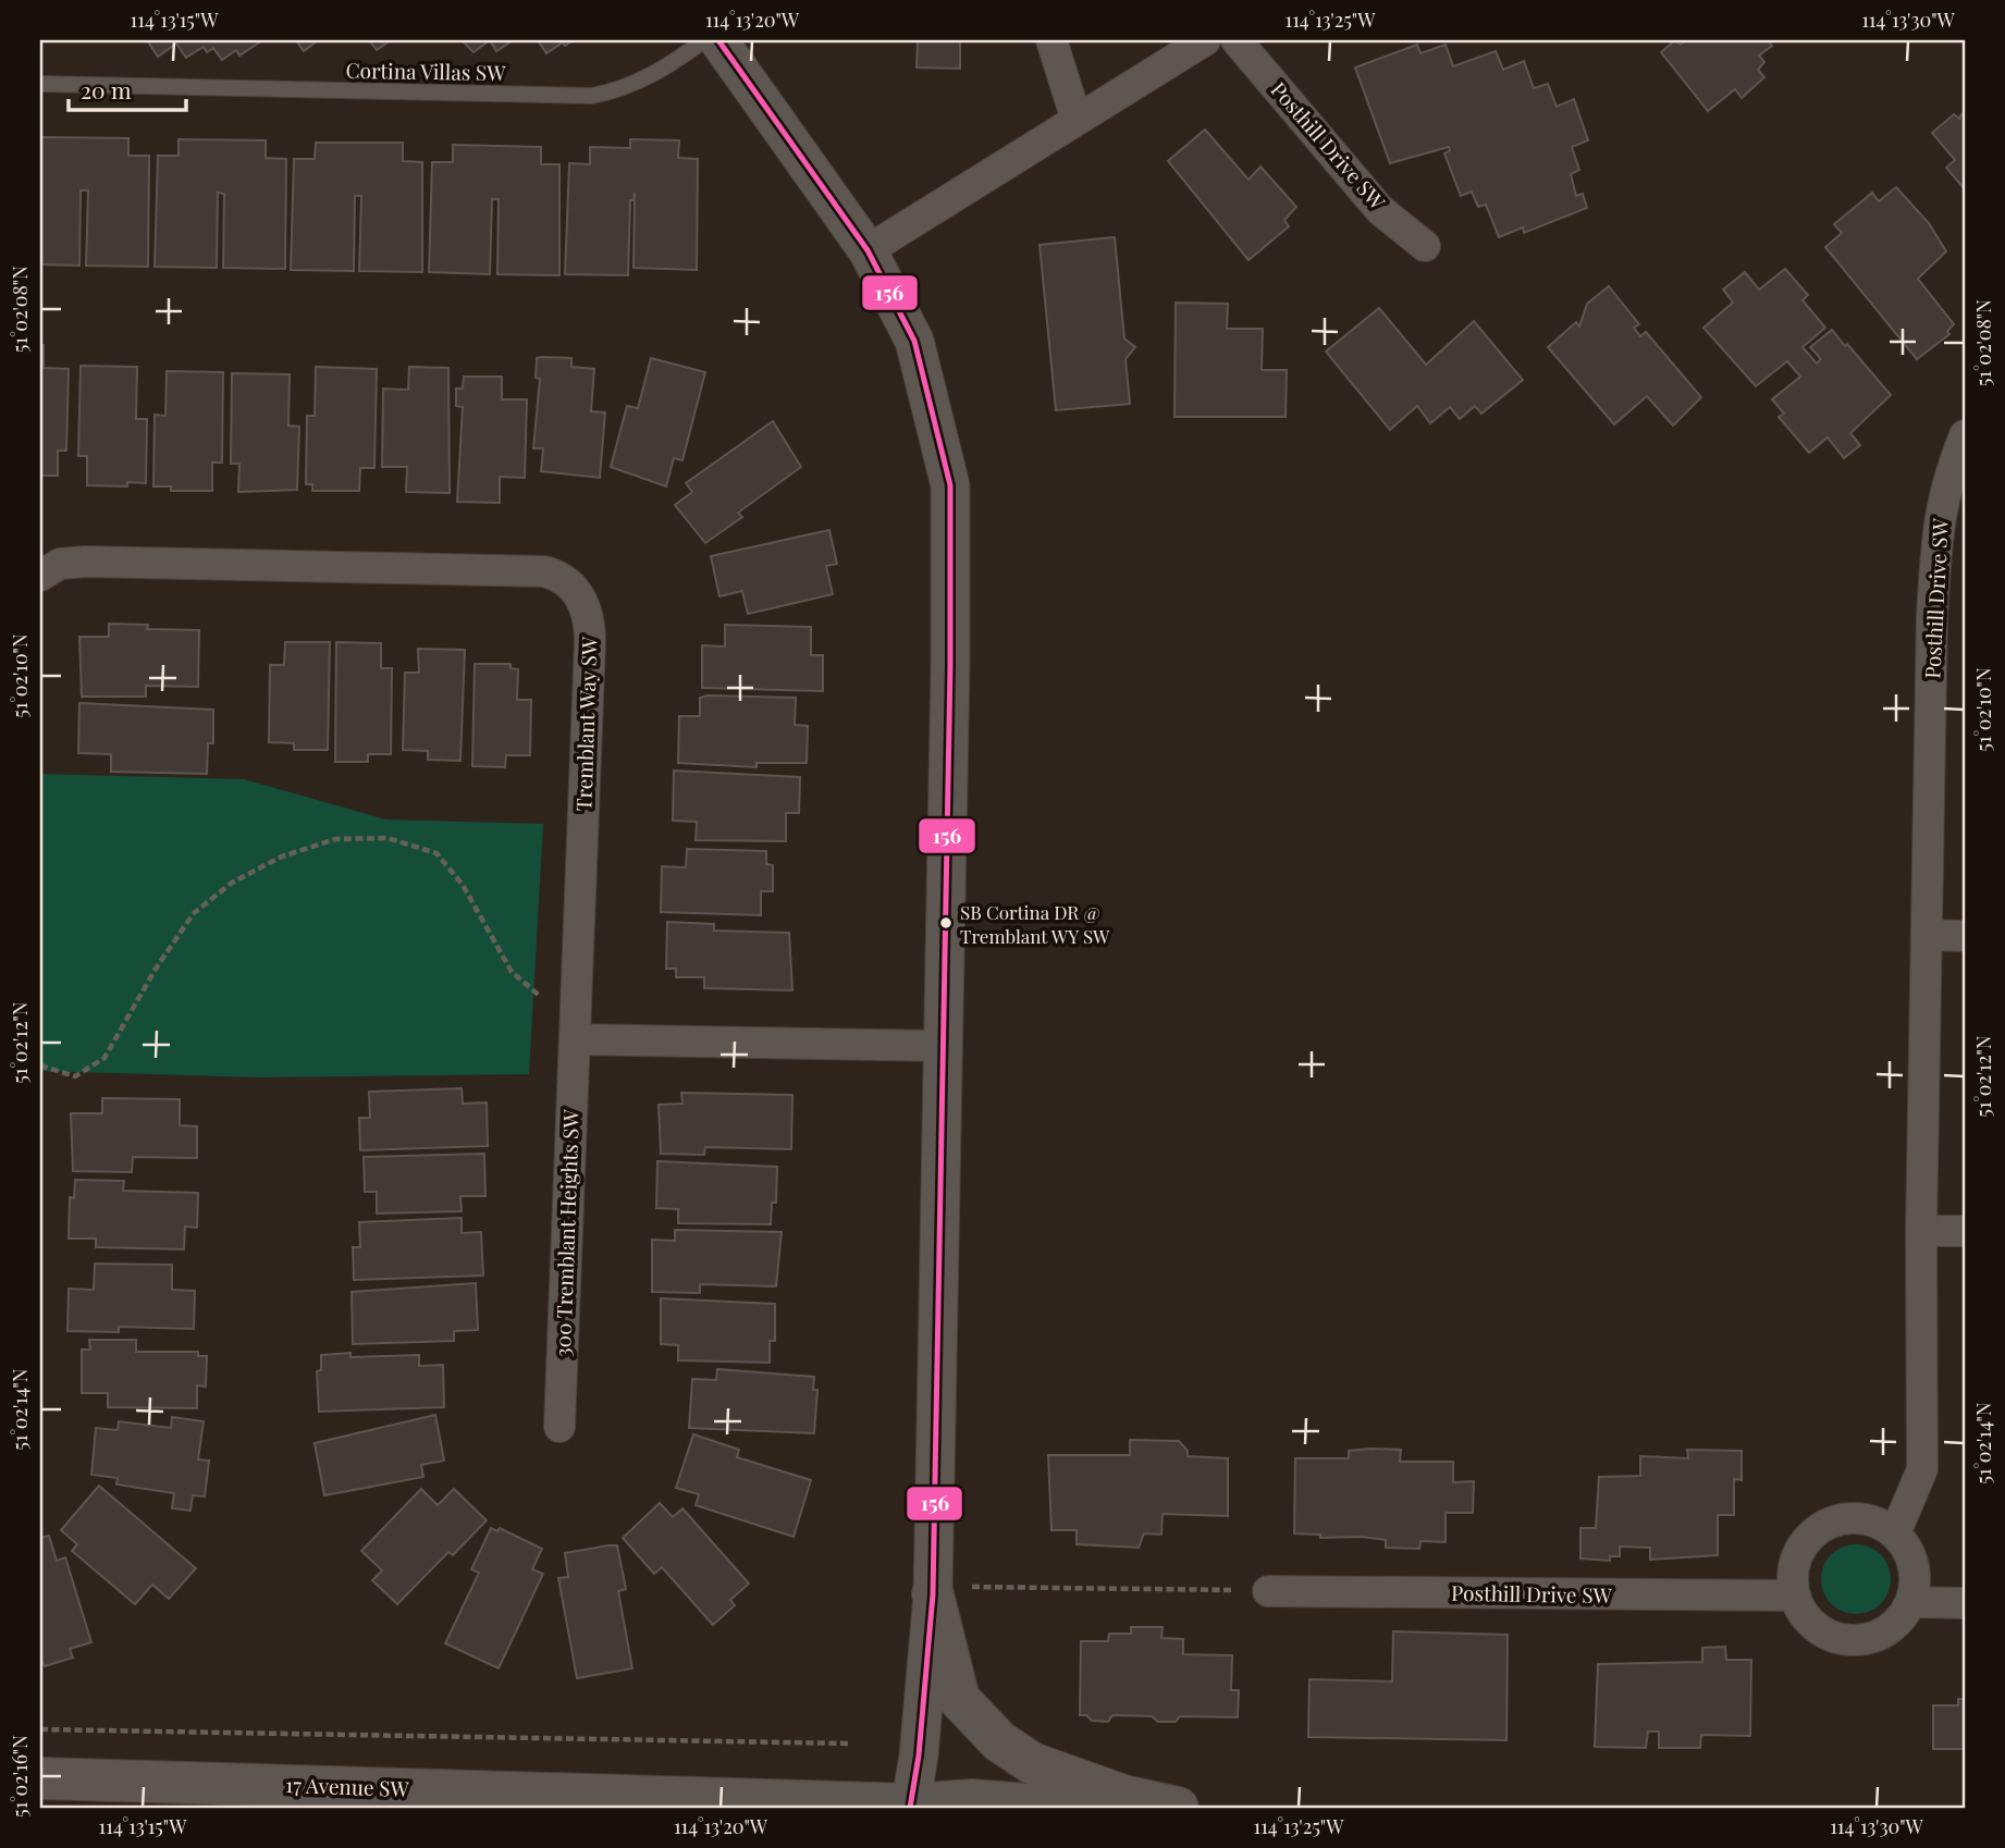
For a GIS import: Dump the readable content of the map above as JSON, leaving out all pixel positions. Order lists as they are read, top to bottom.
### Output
{
  "streets": {
    "main road": ["17 Avenue SW"],
    "street": ["Posthill Drive SW", "Tremblant Way SW", "300 Tremblant Heights SW"],
    "lane": ["Cortina Villas SW"]
  },
  "crossings": [
    ["Tremblant Way SW", "300 Tremblant Heights SW"]
  ],
  "places": ["SB Cortina DR @ Tremblant WY SW"],
  "lines": ["transit line 156"],
  "scale_bar": "20 m",
  "coordinates": [
    "114°13'15\"W",
    "114°13'20\"W",
    "114°13'25\"W",
    "114°13'30\"W",
    "51°02'08\"N",
    "51°02'10\"N",
    "51°02'12\"N",
    "51°02'14\"N",
    "51°02'16\"N"
  ]
}
